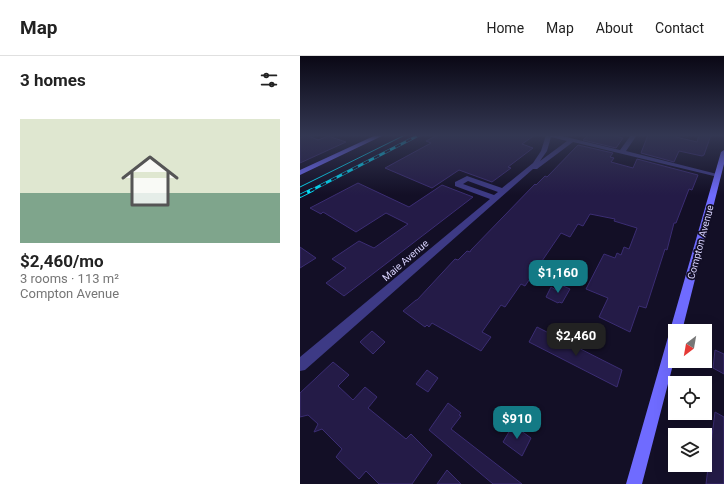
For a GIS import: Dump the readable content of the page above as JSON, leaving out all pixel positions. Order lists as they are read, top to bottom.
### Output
{
  "streets": {
    "main road": ["Compton Avenue"],
    "street": ["Maie Avenue"]
  },
  "north": "bottom left",
  "page": {
    "header": "Map",
    "nav": [
      "Home",
      "Map",
      "About",
      "Contact"
    ],
    "heading": "3 homes",
    "list": [
      {
        "name": "$2,460/mo",
        "note": "3 rooms · 113 m² · Compton Avenue"
      }
    ],
    "price": ["$1,160", "$2,460", "$910"]
  }
}
